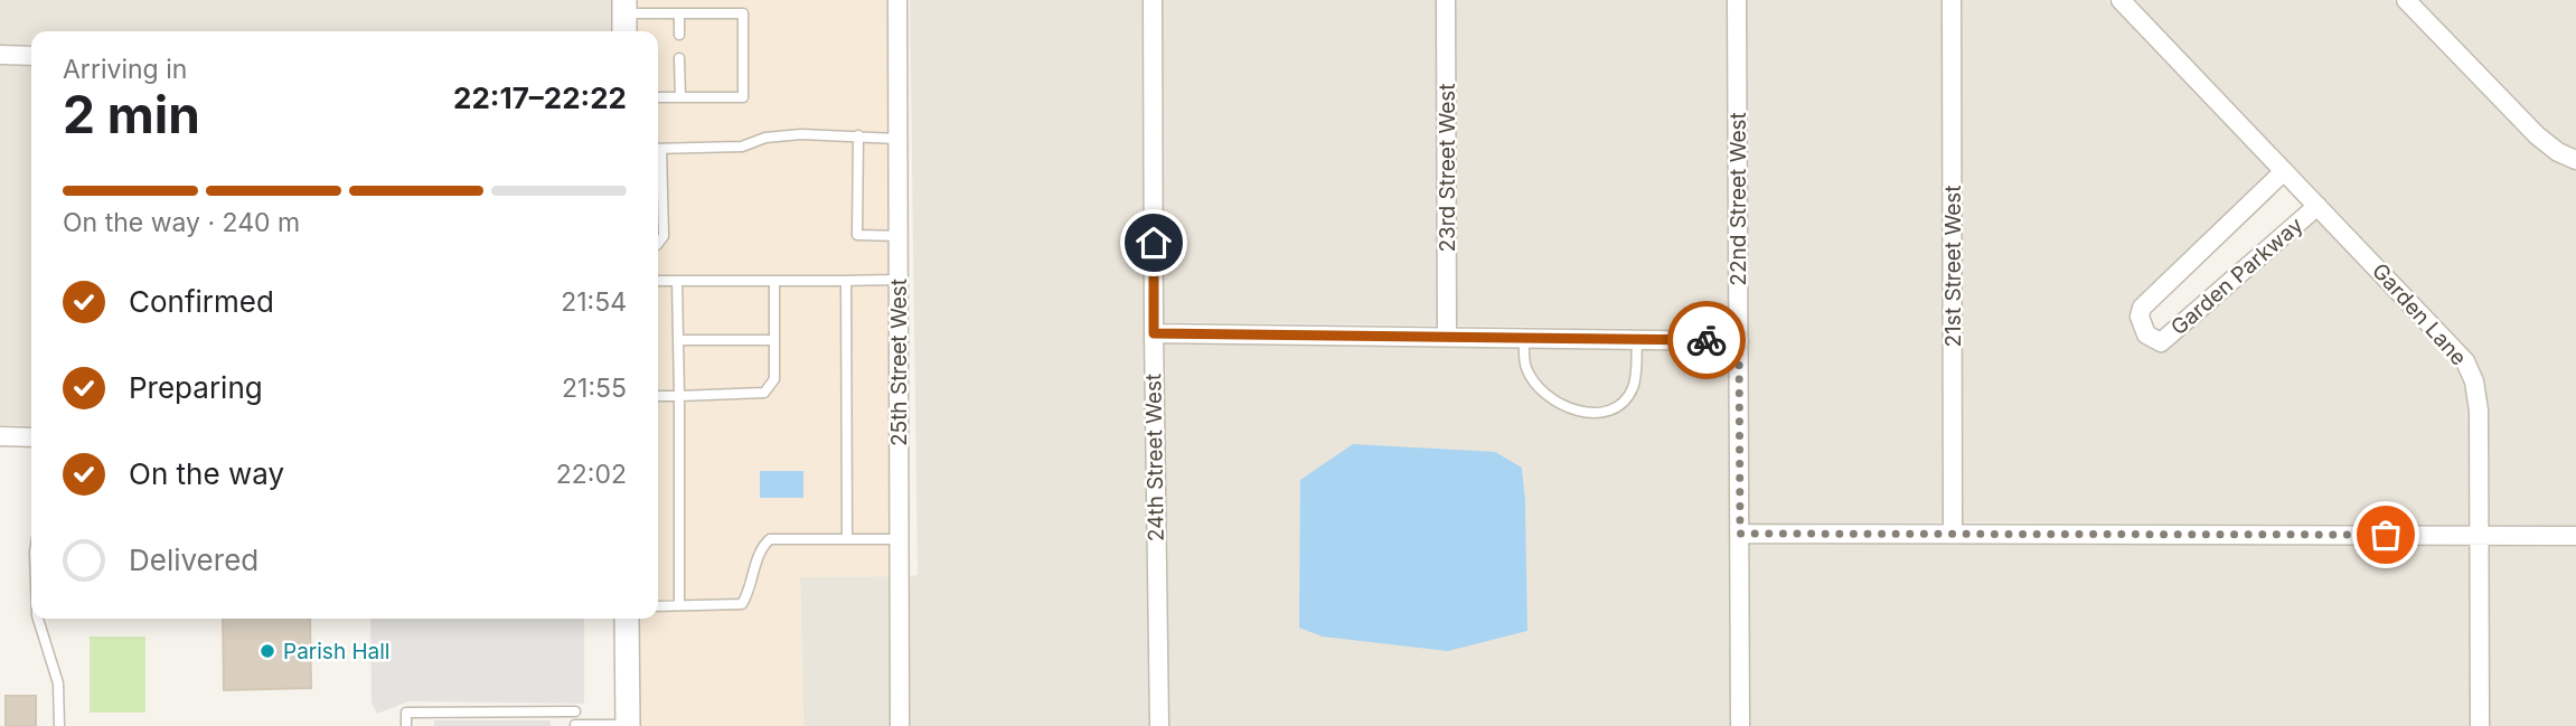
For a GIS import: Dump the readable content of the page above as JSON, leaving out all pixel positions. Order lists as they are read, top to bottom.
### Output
{
  "streets": {
    "street": [
      "23rd Street West",
      "22nd Street West",
      "21st Street West",
      "Garden Parkway",
      "Garden Lane",
      "25th Street West",
      "24th Street West"
    ]
  },
  "crossings": [
    ["Garden Parkway", "Garden Lane"]
  ],
  "places": ["Parish Hall"],
  "page": {
    "heading": ["2 min", "Arriving in", "22:17–22:22"],
    "bar": "On the way · 240 m",
    "list": [
      ["Confirmed", "21:54"],
      ["Preparing", "21:55"],
      ["On the way", "22:02"],
      "Delivered"
    ]
  }
}
